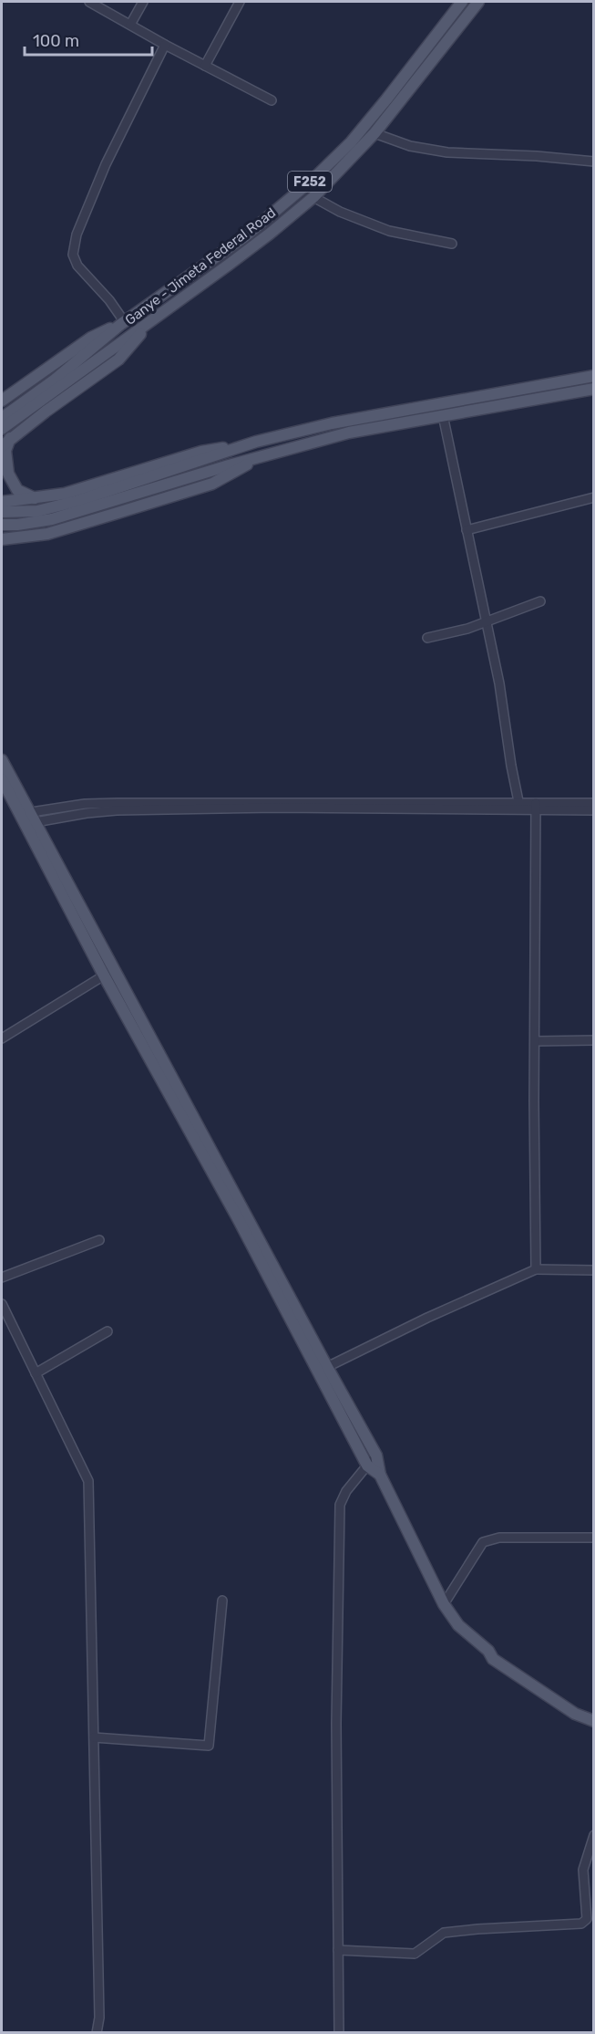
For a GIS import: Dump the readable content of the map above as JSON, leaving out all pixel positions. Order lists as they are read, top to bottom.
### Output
{
  "streets": {
    "main road": ["F252", "Ganye - Jimeta Federal Road"]
  },
  "scale_bar": "100 m"
}
